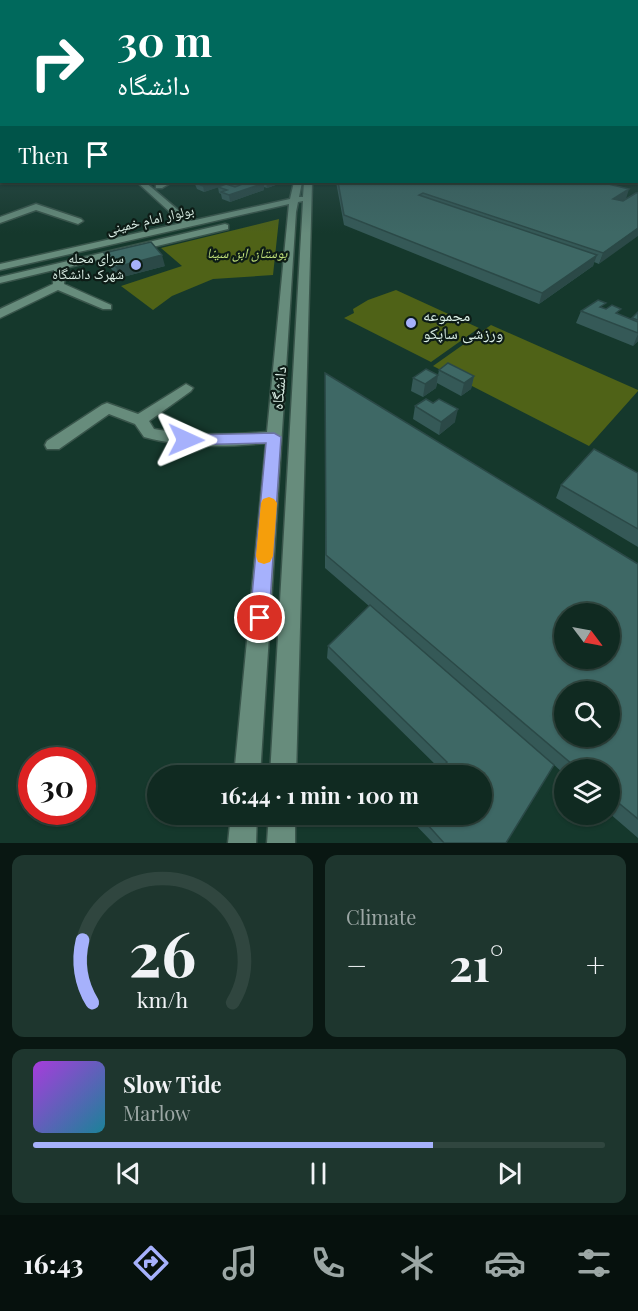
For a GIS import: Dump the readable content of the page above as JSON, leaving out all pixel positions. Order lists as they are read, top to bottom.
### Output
{
  "streets": {
    "street": ["بولوار امام خمینی", "دانشگاه"]
  },
  "crossings": [
    ["بولوار امام خمینی", "دانشگاه"]
  ],
  "parks": ["بوستان ابن سینا"],
  "places": ["سرای محله شهرک دانشگاه", "مجموعه ورزشی ساپکو"],
  "north": "bottom right",
  "page": {
    "turn": ["30 m", "دانشگاه"],
    "then": "Then",
    "limit": "30",
    "trip": "16:44 · 1 min · 100 m",
    "tile": "Climate",
    "heat": ["−", "21°", "+"],
    "song": ["Slow Tide", "Marlow"],
    "tabs": "16:43",
    "gauge": ["26", "km/h"]
  }
}
